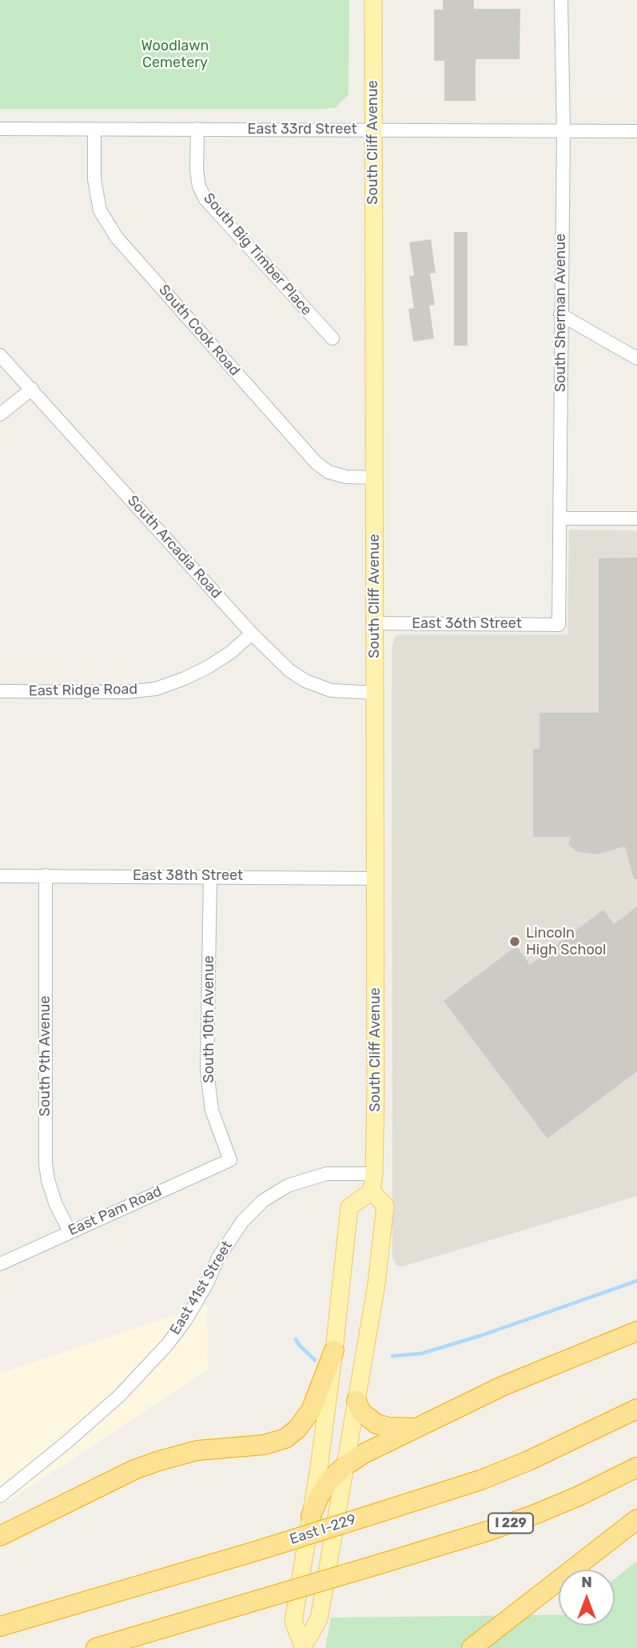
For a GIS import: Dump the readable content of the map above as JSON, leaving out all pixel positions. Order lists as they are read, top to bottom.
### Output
{
  "streets": {
    "highway": ["I 229", "East I-229"],
    "main road": ["South Cliff Avenue"],
    "street": [
      "East 33rd Street",
      "South Big Timber Place",
      "South Sherman Avenue",
      "South Cook Road",
      "South Arcadia Road",
      "East 36th Street",
      "East Ridge Road",
      "East 38th Street",
      "South 10th Avenue",
      "South 9th Avenue",
      "East Pam Road",
      "East 41st Street"
    ]
  },
  "crossings": [
    ["East 33rd Street", "South Cliff Avenue"],
    ["East 33rd Street", "South Big Timber Place"],
    ["East 33rd Street", "South Sherman Avenue"],
    ["East 33rd Street", "South Cook Road"],
    ["South Cliff Avenue", "South Cook Road"],
    ["South Cliff Avenue", "South Arcadia Road"],
    ["South Cliff Avenue", "East 36th Street"],
    ["South Cliff Avenue", "East 38th Street"],
    ["South Cliff Avenue", "East 41st Street"],
    ["South Sherman Avenue", "East 36th Street"],
    ["South Arcadia Road", "East Ridge Road"],
    ["East 38th Street", "South 10th Avenue"],
    ["East 38th Street", "South 9th Avenue"],
    ["South 10th Avenue", "East Pam Road"],
    ["South 9th Avenue", "East Pam Road"]
  ],
  "parks": ["Woodlawn Cemetery"],
  "places": ["Lincoln High School"],
  "north": "top"
}
